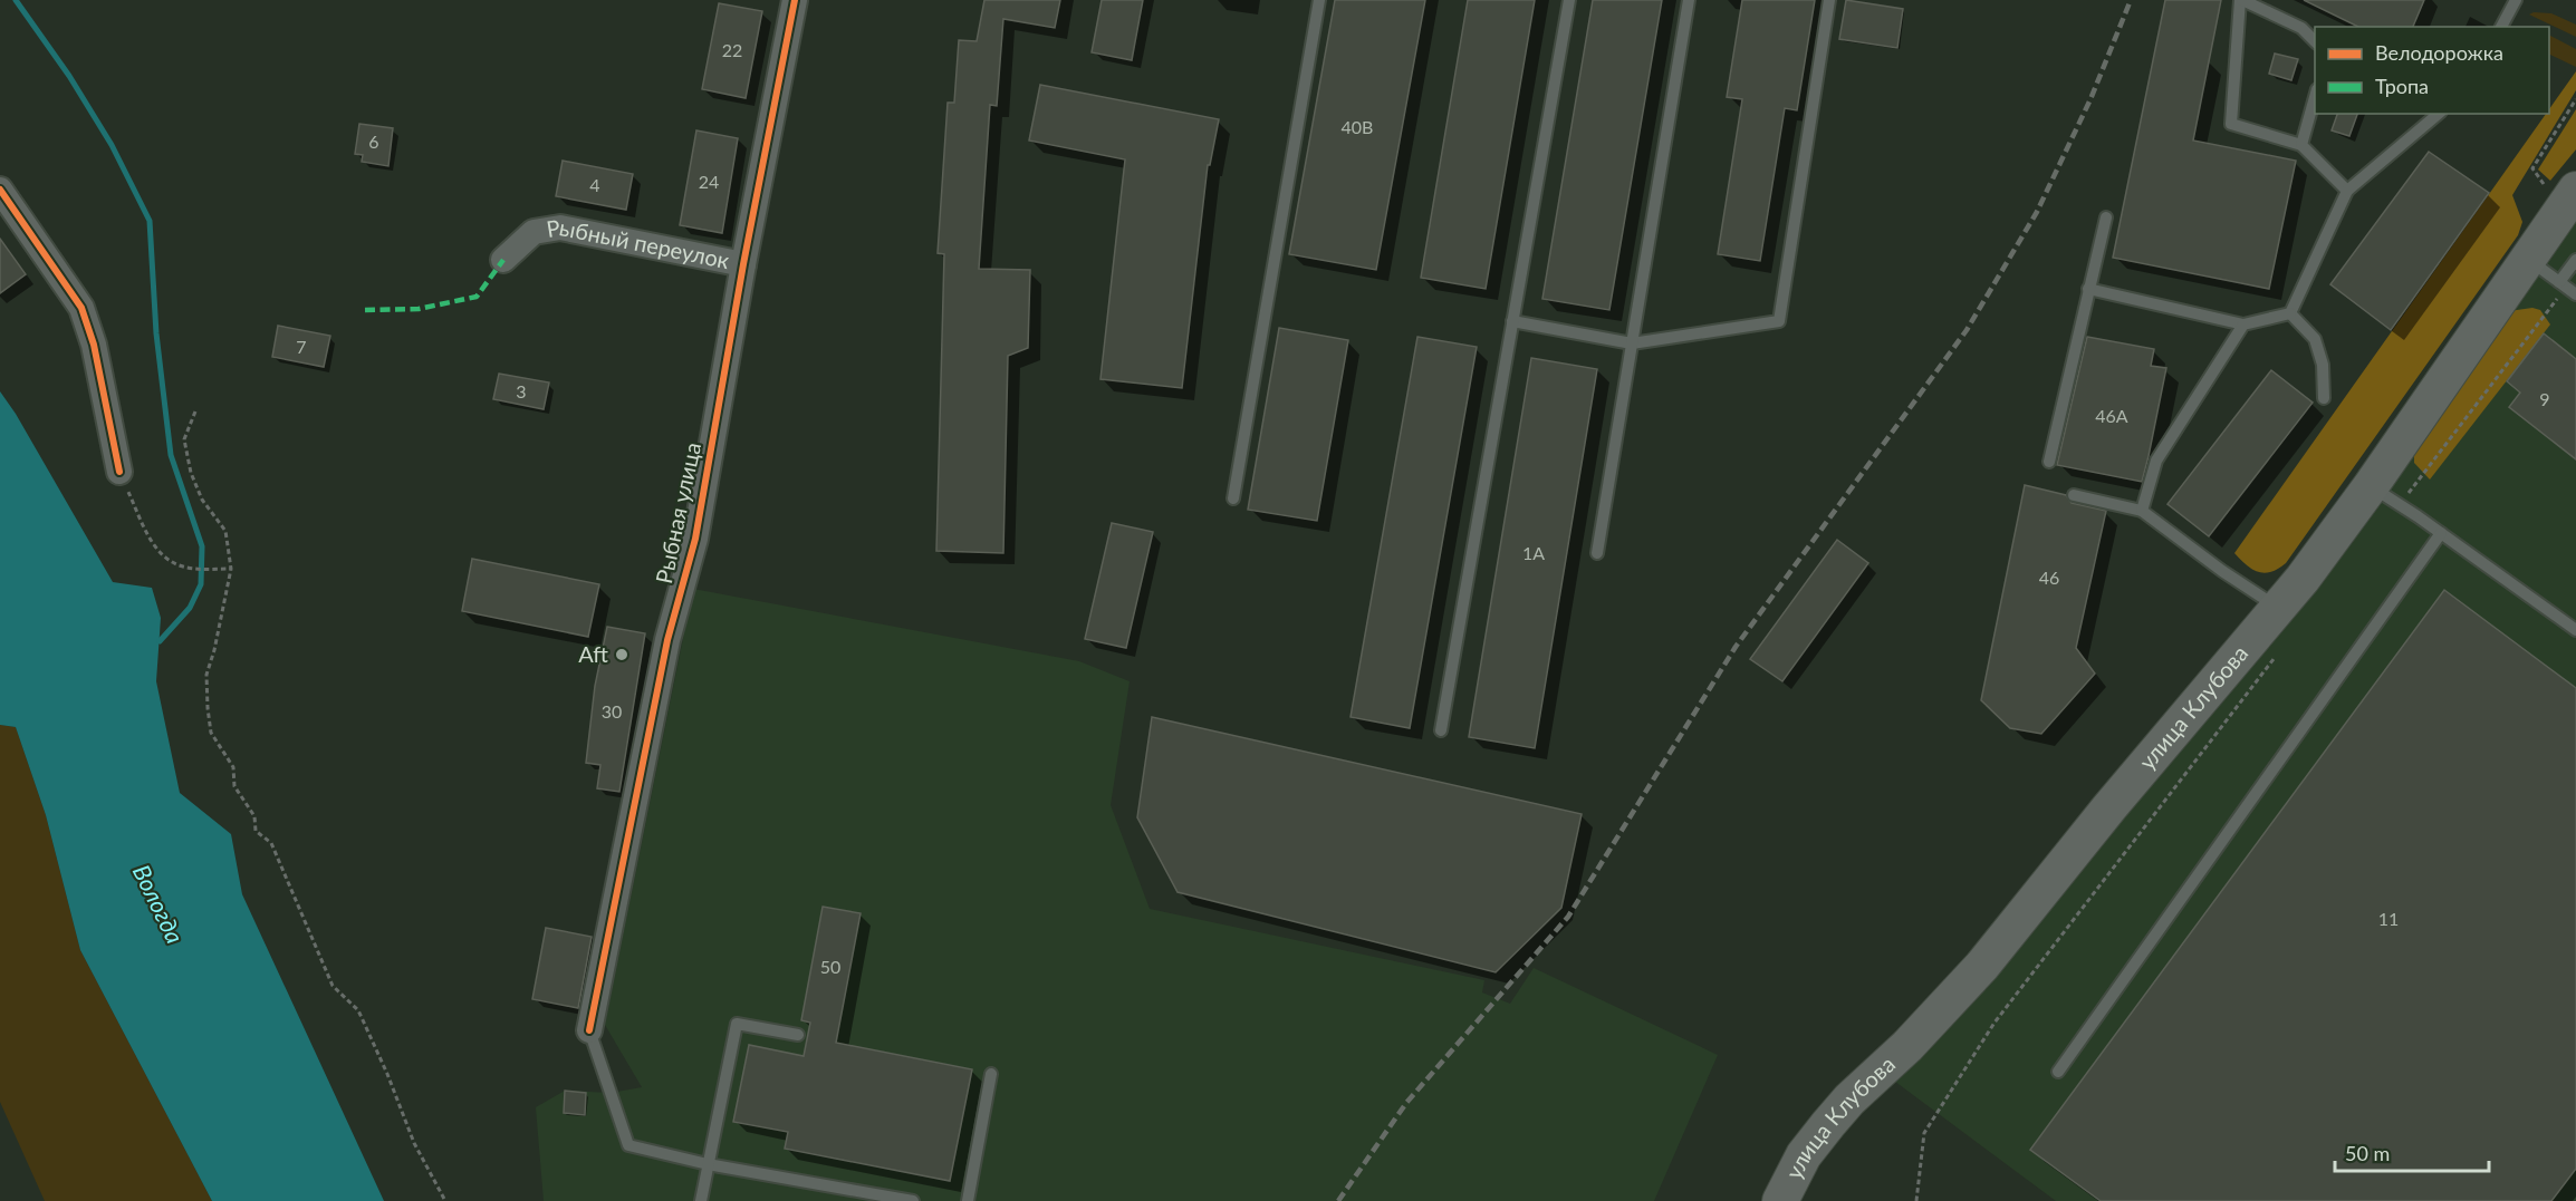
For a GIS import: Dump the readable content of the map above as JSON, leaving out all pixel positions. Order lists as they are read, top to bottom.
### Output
{
  "streets": {
    "main road": ["улица Клубова"],
    "street": ["Рыбный переулок", "Рыбная улица"]
  },
  "crossings": [
    ["Рыбный переулок", "Рыбная улица"]
  ],
  "water": ["Вологда"],
  "places": ["Aft"],
  "house_numbers": [
    "22",
    "40В",
    "6",
    "24",
    "4",
    "7",
    "3",
    "9",
    "46А",
    "1А",
    "46",
    "30",
    "11",
    "50"
  ],
  "legend": ["Велодорожка", "Тропа"],
  "scale_bar": "50 m"
}
